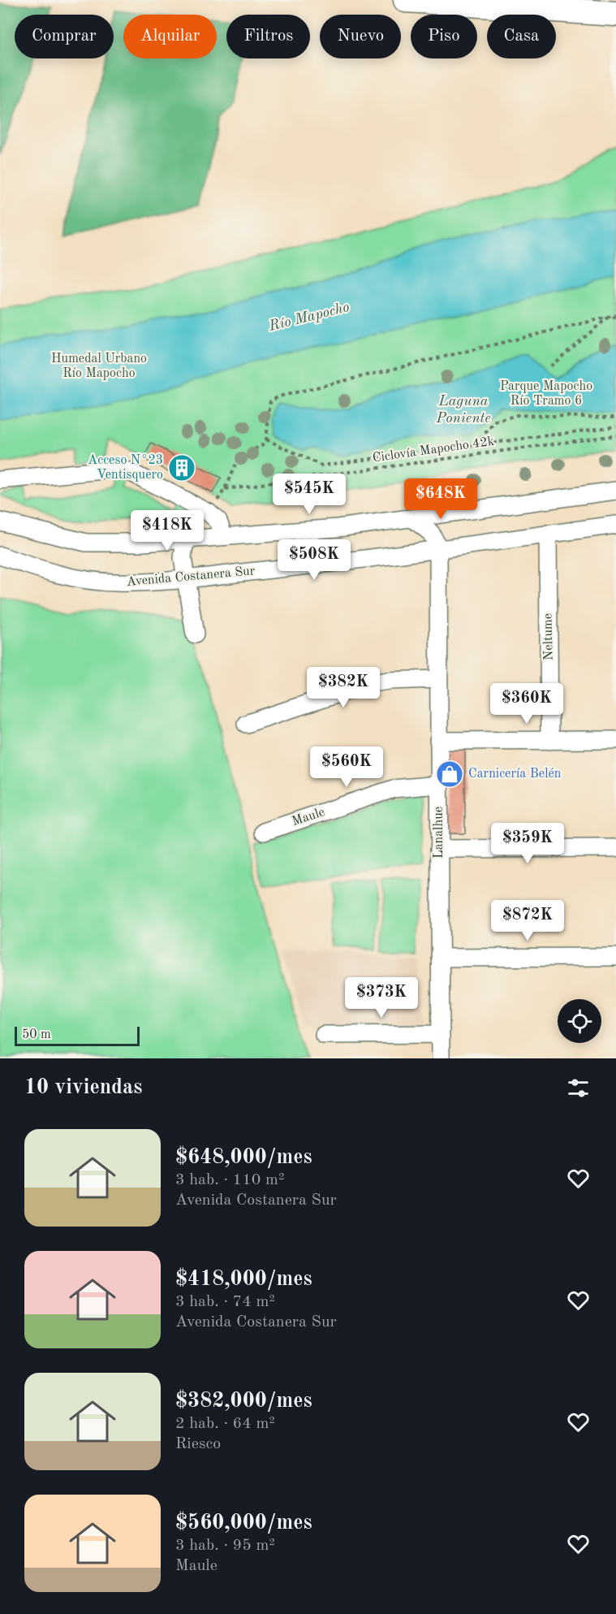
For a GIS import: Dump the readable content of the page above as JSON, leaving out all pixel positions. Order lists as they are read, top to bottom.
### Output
{
  "streets": {
    "street": [
      "Avenida Costanera Sur",
      "Neltume",
      "Maule",
      "Lanalhue"
    ],
    "path": ["Ciclovía Mapocho 42k"]
  },
  "crossings": [
    ["Avenida Costanera Sur", "Neltume"],
    ["Avenida Costanera Sur", "Lanalhue"],
    ["Maule", "Lanalhue"]
  ],
  "water": ["Río Mapocho", "Laguna Poniente"],
  "parks": ["Humedal Urbano Río Mapocho", "Parque Mapocho Río Tramo 6"],
  "places": {
    "building": ["Acceso N°23 Ventisquero"],
    "shop": ["Carnicería Belén"]
  },
  "scale_bar": "50 m",
  "page": {
    "chip": [
      "Comprar",
      "Alquilar",
      "Filtros",
      "Nuevo",
      "Piso",
      "Casa"
    ],
    "price": [
      "$545K",
      "$648K",
      "$418K",
      "$508K",
      "$382K",
      "$360K",
      "$560K",
      "$359K",
      "$872K",
      "$373K"
    ],
    "scale": "50 m",
    "heading": "10 viviendas",
    "list": [
      {
        "name": "$648,000/mes",
        "note": "3 hab. · 110 m² · Avenida Costanera Sur"
      },
      {
        "name": "$418,000/mes",
        "note": "3 hab. · 74 m² · Avenida Costanera Sur"
      },
      {
        "name": "$382,000/mes",
        "note": "2 hab. · 64 m² · Riesco"
      },
      {
        "name": "$560,000/mes",
        "note": "3 hab. · 95 m² · Maule"
      }
    ]
  }
}
